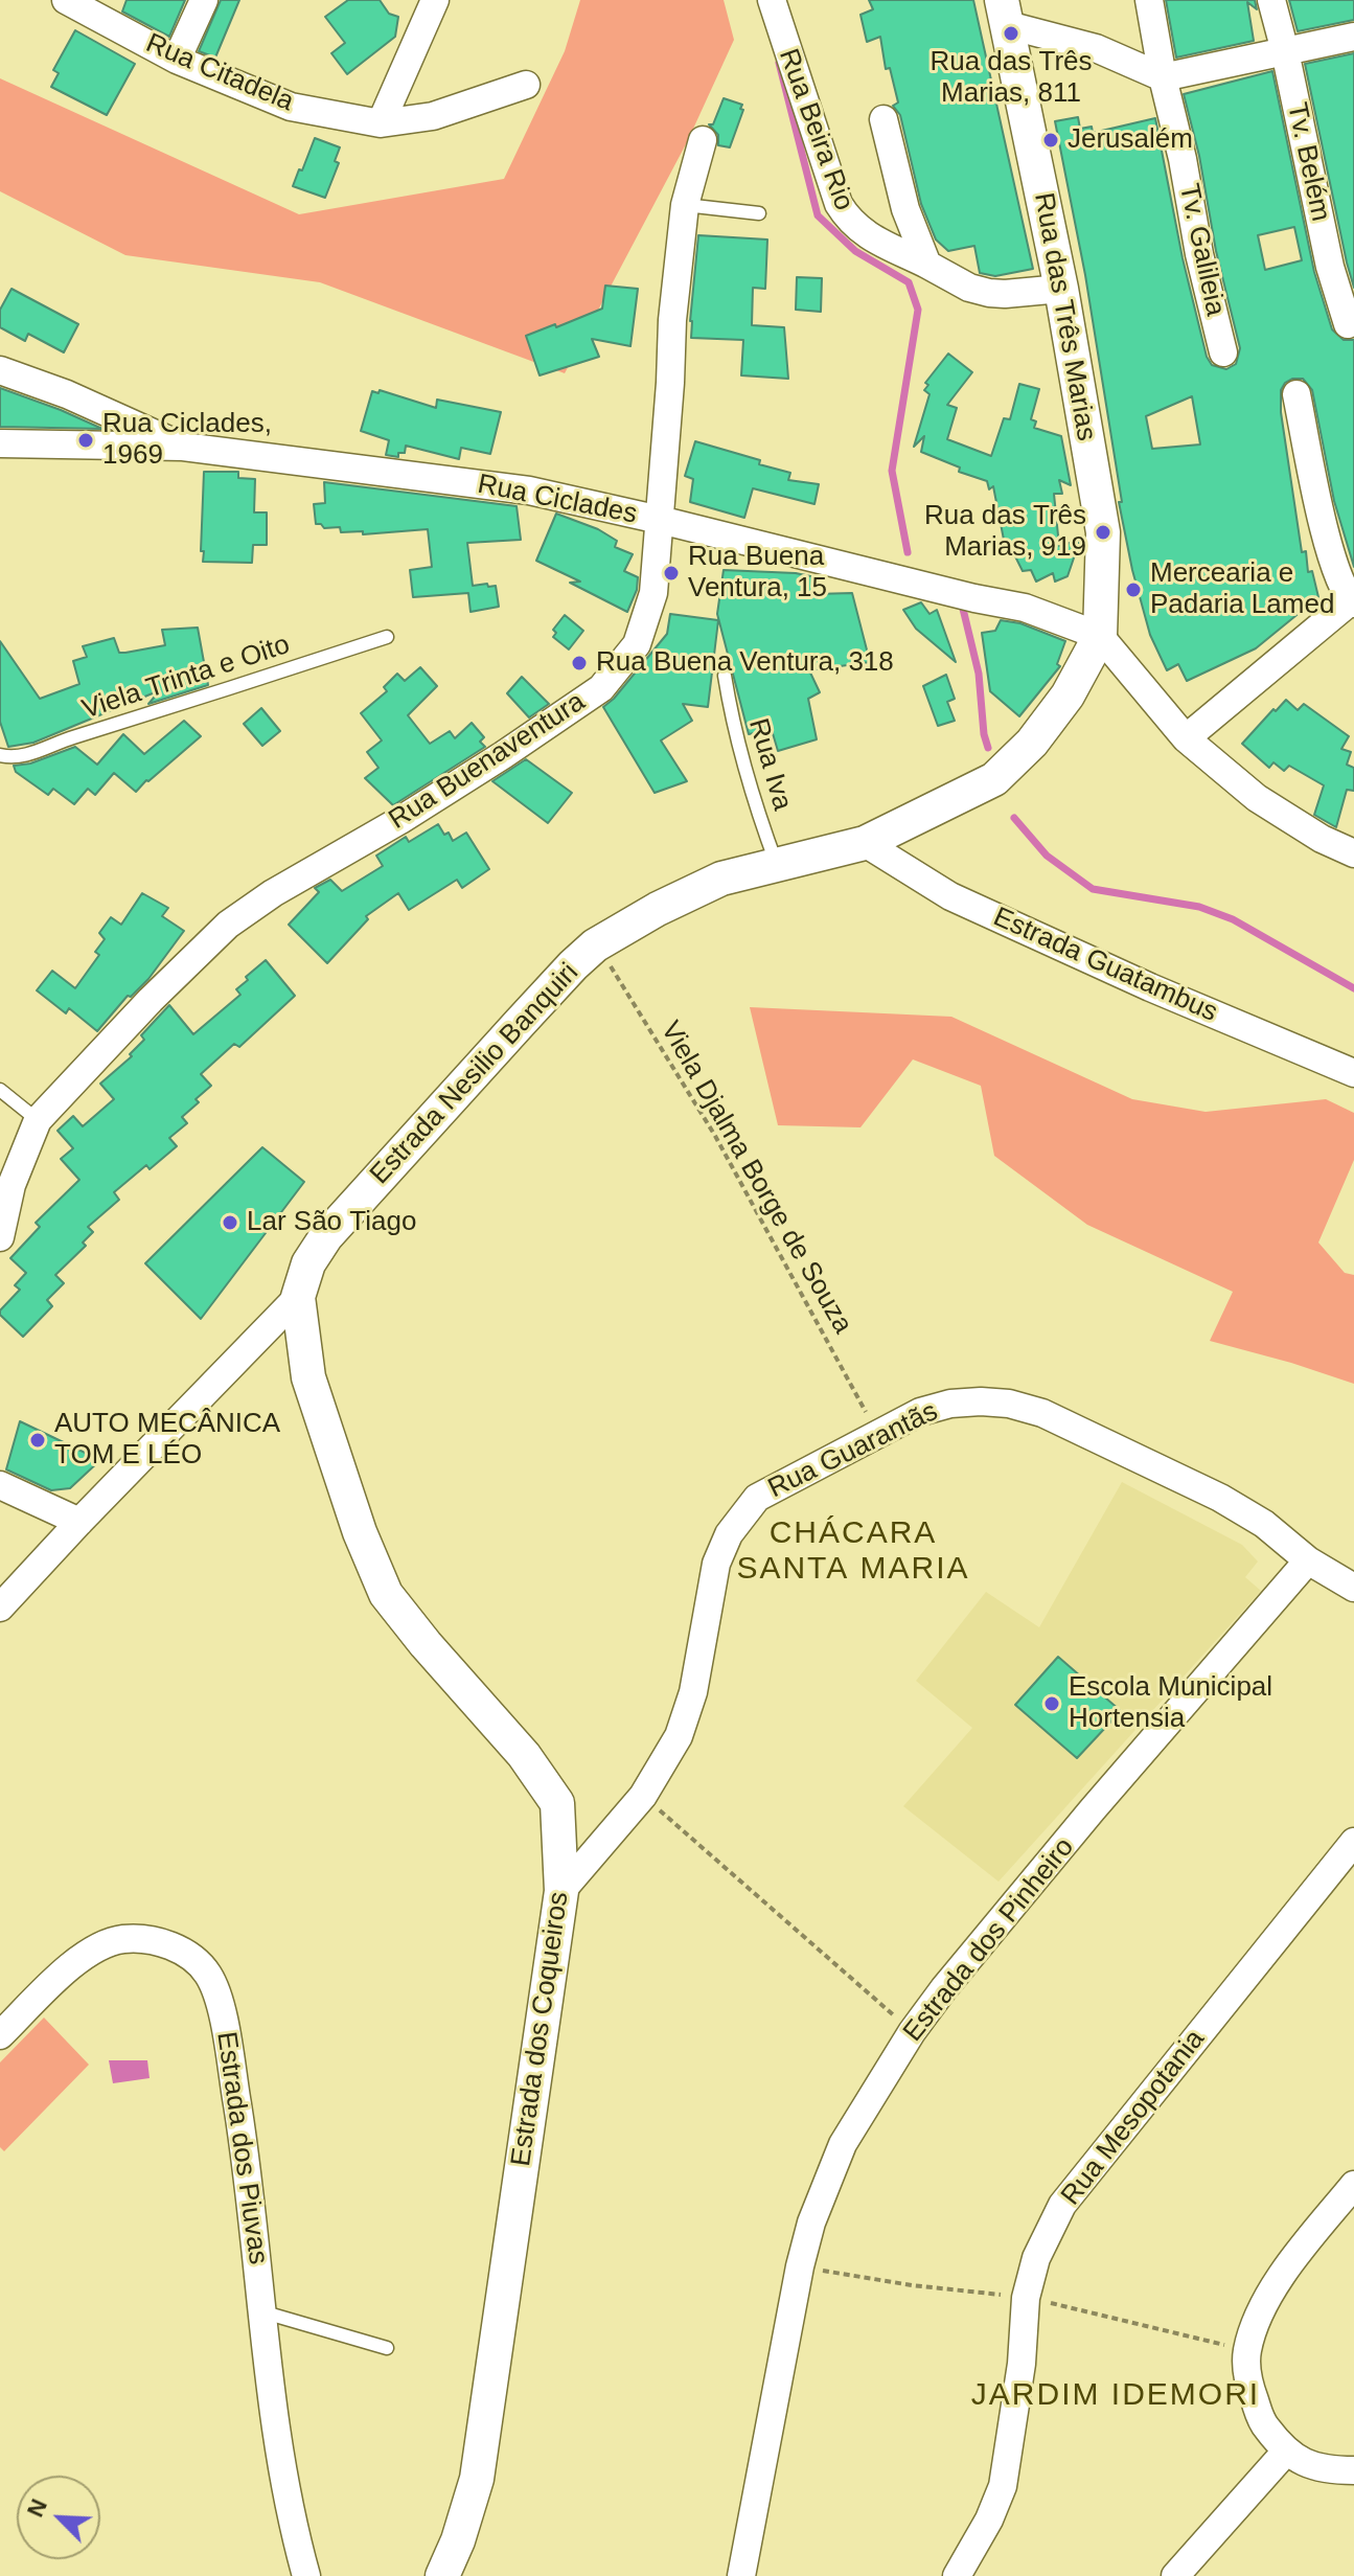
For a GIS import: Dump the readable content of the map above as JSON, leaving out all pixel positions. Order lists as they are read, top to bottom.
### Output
{
  "streets": {
    "street": [
      "Rua Citadela",
      "Rua Beira Rio",
      "Tv. Belém",
      "Tv. Galileia",
      "Rua das Três Marias",
      "Rua Ciclades",
      "Rua Buenaventura",
      "Estrada Guatambus",
      "Estrada Nesilio Banquiri",
      "Rua Guarantãs",
      "Estrada dos Pinheiro",
      "Estrada dos Coqueiros",
      "Rua Mesopotania",
      "Estrada dos Piuvas"
    ],
    "lane": ["Viela Trinta e Oito", "Rua Iva"],
    "path": ["Viela Djalma Borge de Souza"]
  },
  "crossings": [
    ["Rua Beira Rio", "Rua das Três Marias"],
    ["Rua das Três Marias", "Rua Ciclades"],
    ["Rua das Três Marias", "Estrada Nesilio Banquiri"],
    ["Rua Ciclades", "Rua Buenaventura"],
    ["Rua Ciclades", "Estrada Nesilio Banquiri"],
    ["Rua Iva", "Estrada Nesilio Banquiri"],
    ["Estrada Guatambus", "Estrada Nesilio Banquiri"],
    ["Estrada Nesilio Banquiri", "Viela Djalma Borge de Souza"],
    ["Estrada Nesilio Banquiri", "Estrada dos Coqueiros"],
    ["Viela Djalma Borge de Souza", "Rua Guarantãs"],
    ["Rua Guarantãs", "Estrada dos Pinheiro"],
    ["Rua Guarantãs", "Estrada dos Coqueiros"]
  ],
  "districts": ["CHÁCARA SANTA MARIA", "JARDIM IDEMORI"],
  "places": [
    "Rua das Três Marias, 811",
    "Jerusalém",
    "Rua Ciclades, 1969",
    "Rua das Três Marias, 919",
    "Rua Buena Ventura, 15",
    "Mercearia e Padaria Lamed",
    "Rua Buena Ventura, 318",
    "Lar São Tiago",
    "AUTO MECÂNICA TOM E LÉO",
    "Escola Municipal Hortensia"
  ],
  "north": "top left"
}
